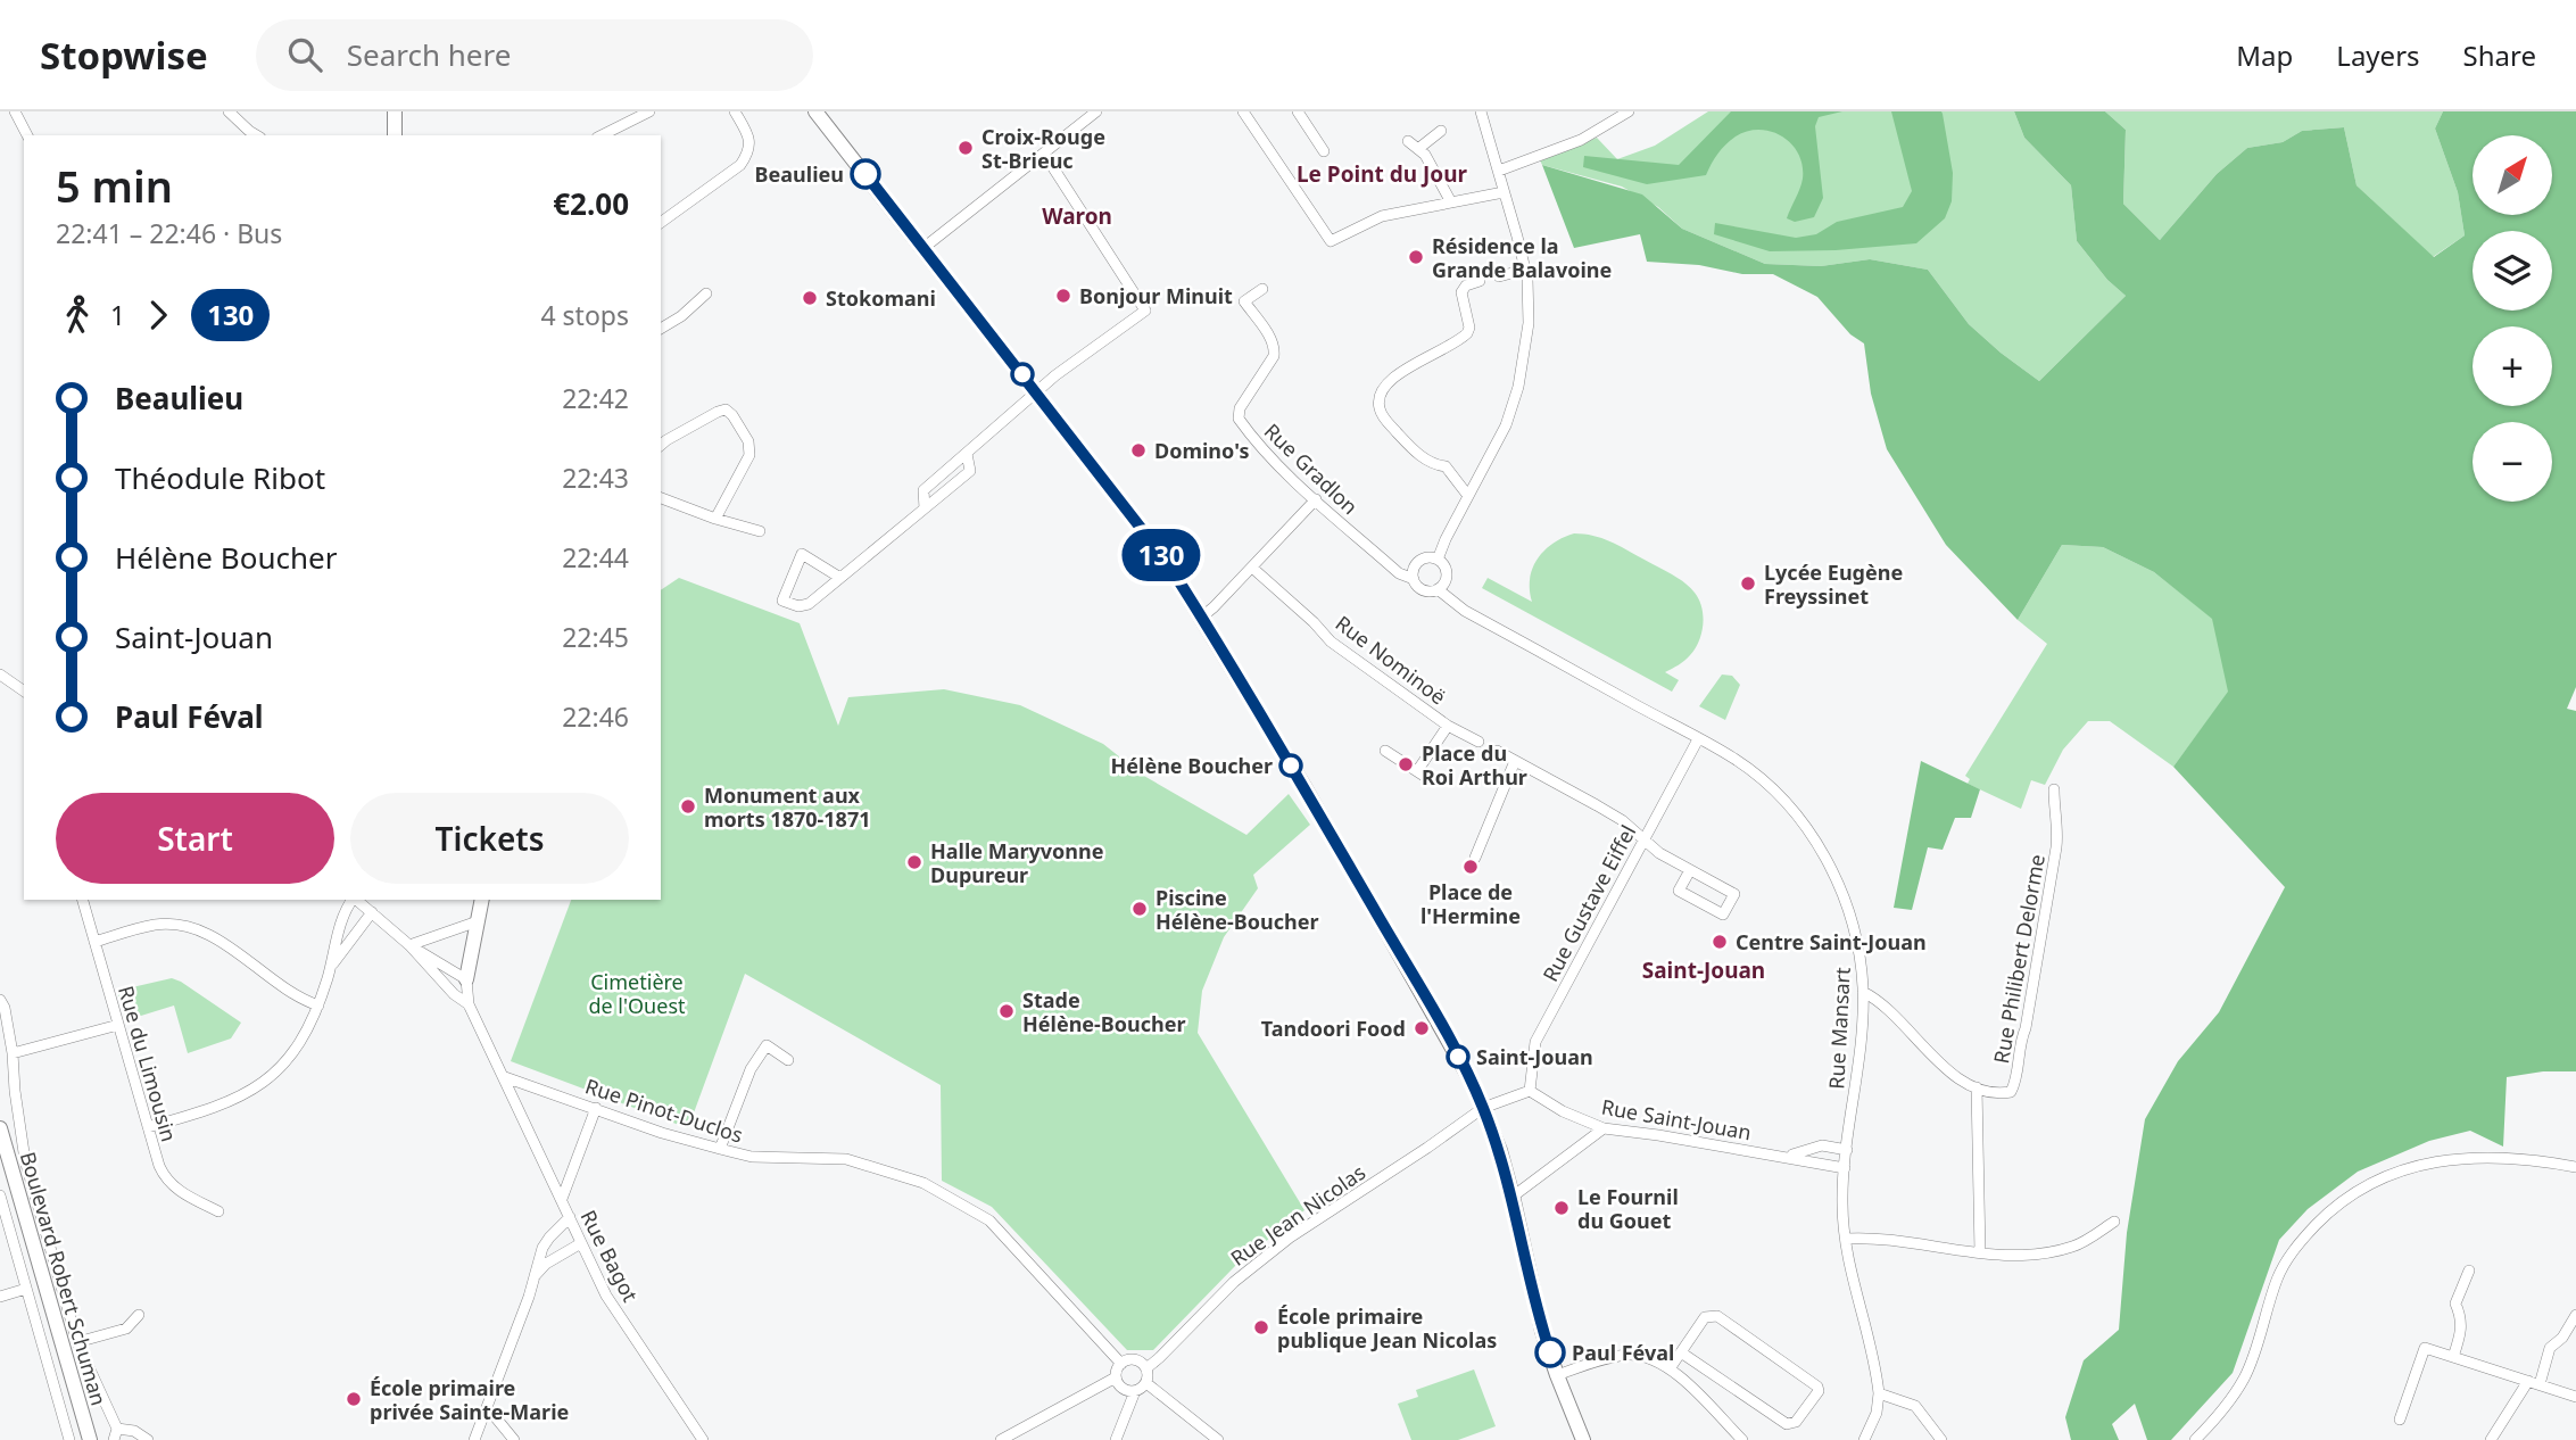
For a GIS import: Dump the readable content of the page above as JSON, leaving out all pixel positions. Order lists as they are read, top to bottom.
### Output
{
  "streets": {
    "main road": ["Boulevard Robert Schuman"],
    "street": [
      "Rue Gradlon",
      "Rue Nominoë",
      "Rue Gustave Eiffel",
      "Rue Philibert Delorme",
      "Rue Mansart",
      "Rue du Limousin",
      "Rue Pinot-Duclos",
      "Rue Saint-Jouan",
      "Rue Jean Nicolas",
      "Rue Bagot"
    ]
  },
  "crossings": [
    ["Rue Gradlon", "Rue Mansart"],
    ["Rue Gustave Eiffel", "Rue Mansart"],
    ["Rue Gustave Eiffel", "Rue Saint-Jouan"],
    ["Rue Philibert Delorme", "Rue Mansart"],
    ["Rue Mansart", "Rue Saint-Jouan"],
    ["Rue Pinot-Duclos", "Rue Jean Nicolas"],
    ["Rue Pinot-Duclos", "Rue Bagot"]
  ],
  "districts": ["Le Point du Jour", "Waron", "Saint-Jouan"],
  "parks": ["Cimetière de l'Ouest"],
  "places": [
    "Croix-Rouge St-Brieuc",
    "Beaulieu",
    "Résidence la Grande Balavoine",
    "Bonjour Minuit",
    "Stokomani",
    "Domino's",
    "Lycée Eugène Freyssinet",
    "Place du Roi Arthur",
    "Hélène Boucher",
    "Monument aux morts 1870-1871",
    "Halle Maryvonne Dupureur",
    "Place de l'Hermine",
    "Piscine Hélène-Boucher",
    "Centre Saint-Jouan",
    "Stade Hélène-Boucher",
    "Tandoori Food",
    "Saint-Jouan",
    "Le Fournil du Gouet",
    "École primaire publique Jean Nicolas",
    "Paul Féval",
    "École primaire privée Sainte-Marie"
  ],
  "lines": ["bus line 130"],
  "north": "top right",
  "page": {
    "header": "Stopwise",
    "search": "Search here",
    "nav": ["Map", "Layers", "Share"],
    "on_map": "130",
    "map_buttons": ["+", "−"],
    "heading": ["5 min", "22:41 – 22:46 · Bus", "€2.00"],
    "legs": ["1", "130", "4 stops"],
    "list": [
      {
        "name": "Beaulieu",
        "value": "22:42"
      },
      {
        "name": "Théodule Ribot",
        "value": "22:43"
      },
      {
        "name": "Hélène Boucher",
        "value": "22:44"
      },
      {
        "name": "Saint-Jouan",
        "value": "22:45"
      },
      {
        "name": "Paul Féval",
        "value": "22:46"
      }
    ],
    "buttons": ["Start", "Tickets"]
  }
}
